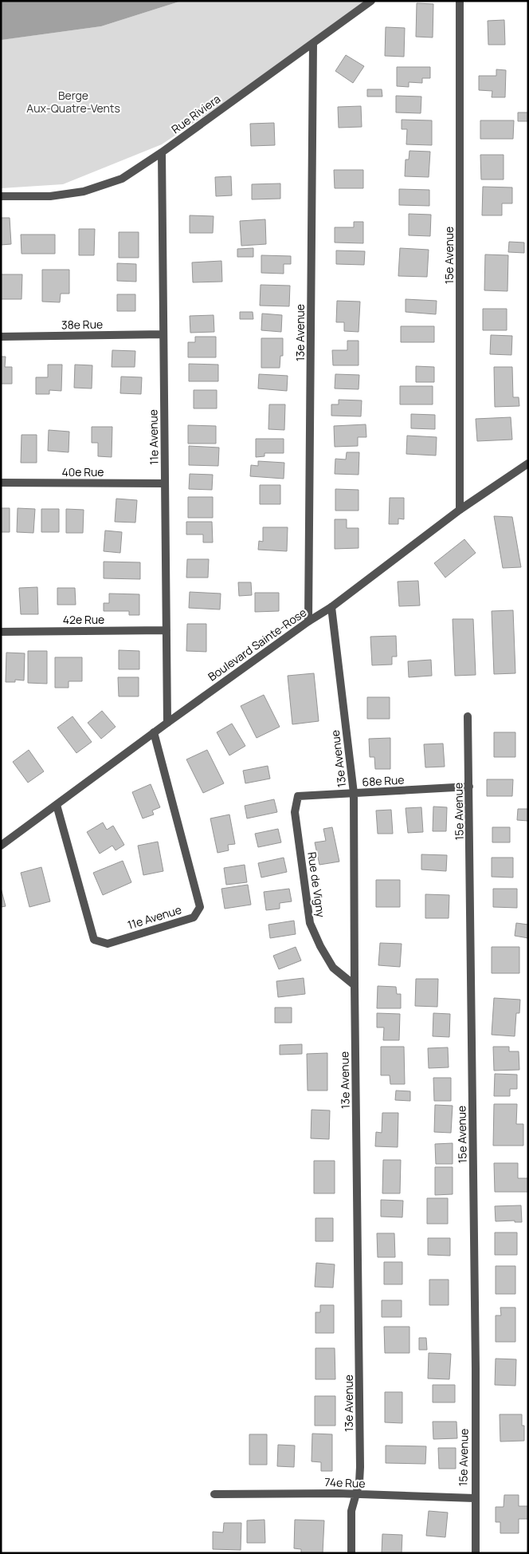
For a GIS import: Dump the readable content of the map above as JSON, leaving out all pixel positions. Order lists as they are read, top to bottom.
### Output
{
  "streets": {
    "street": [
      "Rue Riviera",
      "15e Avenue",
      "38e Rue",
      "13e Avenue",
      "11e Avenue",
      "40e Rue",
      "42e Rue",
      "Boulevard Sainte-Rose",
      "68e Rue",
      "Rue de Vigny",
      "74e Rue"
    ]
  },
  "crossings": [
    ["Rue Riviera", "13e Avenue"],
    ["Rue Riviera", "11e Avenue"],
    ["15e Avenue", "Boulevard Sainte-Rose"],
    ["15e Avenue", "68e Rue"],
    ["15e Avenue", "74e Rue"],
    ["38e Rue", "11e Avenue"],
    ["13e Avenue", "Boulevard Sainte-Rose"],
    ["13e Avenue", "68e Rue"],
    ["13e Avenue", "Rue de Vigny"],
    ["13e Avenue", "74e Rue"],
    ["11e Avenue", "40e Rue"],
    ["11e Avenue", "42e Rue"],
    ["11e Avenue", "Boulevard Sainte-Rose"],
    ["68e Rue", "Rue de Vigny"]
  ],
  "parks": ["Berge Aux-Quatre-Vents"]
}
